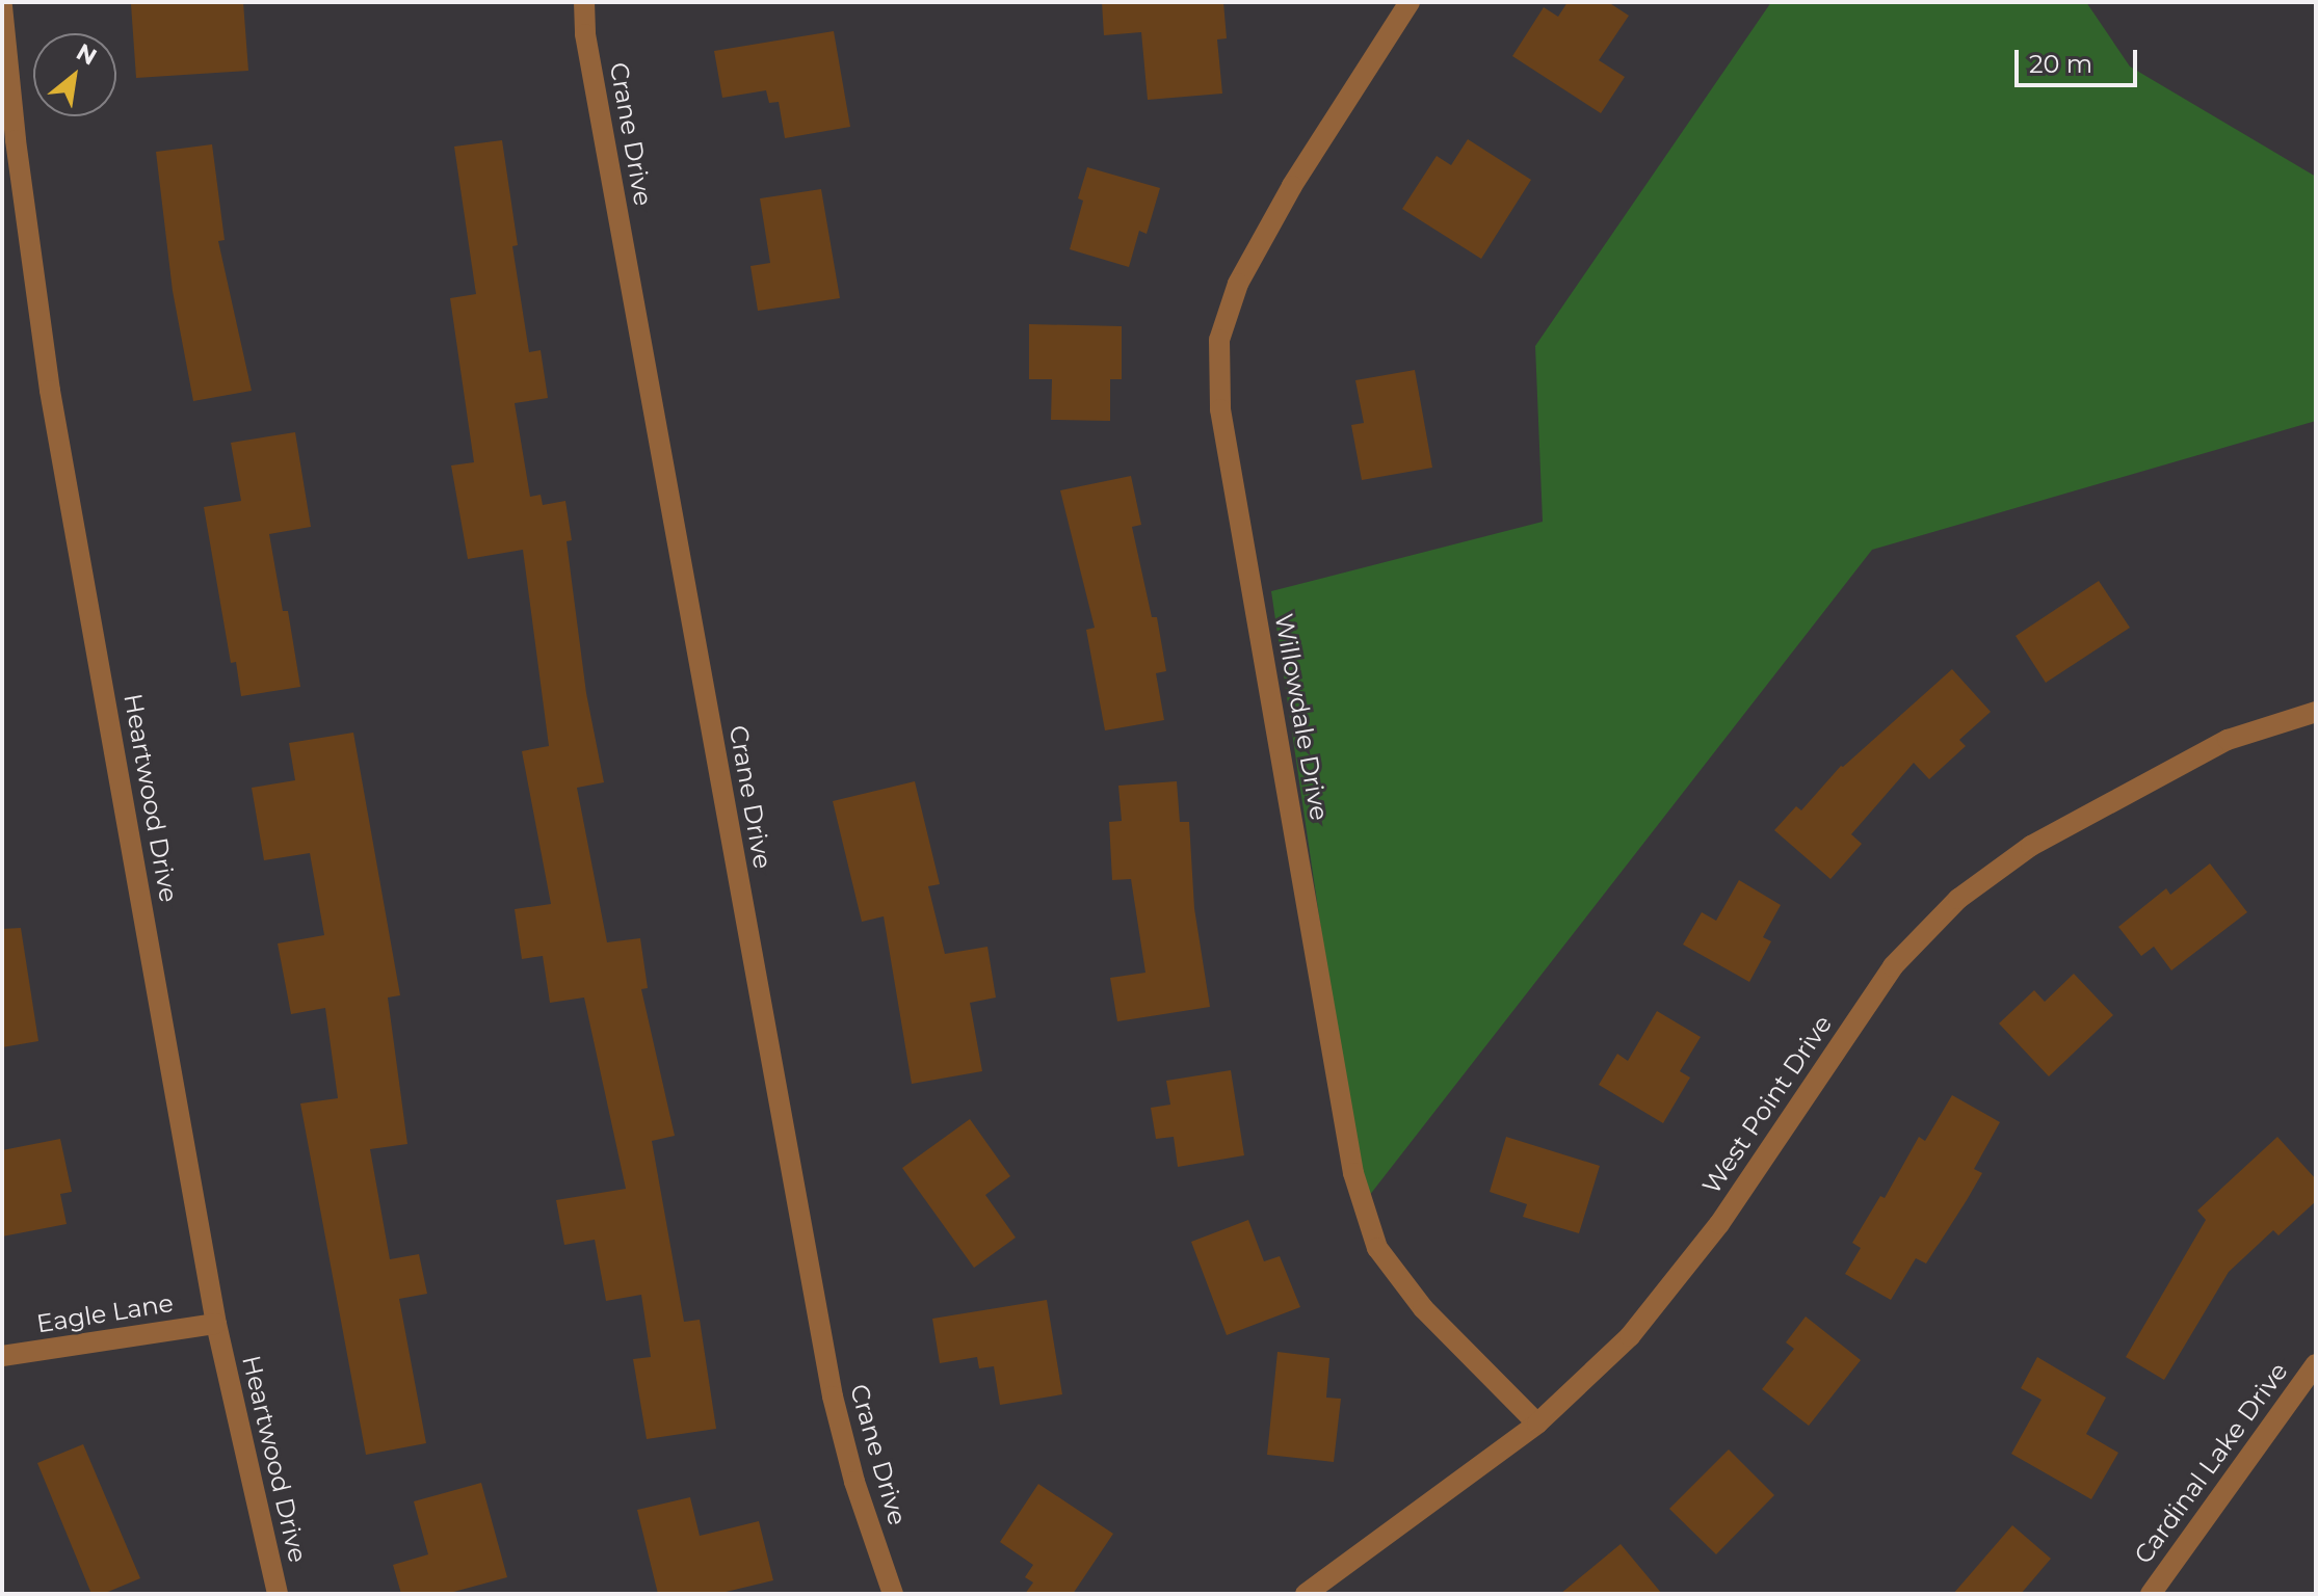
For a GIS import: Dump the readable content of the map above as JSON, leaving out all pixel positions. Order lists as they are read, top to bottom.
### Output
{
  "streets": {
    "street": [
      "Crane Drive",
      "Willowdale Drive",
      "Heartwood Drive",
      "West Point Drive",
      "Eagle Lane",
      "Cardinal Lake Drive"
    ]
  },
  "crossings": [
    ["Willowdale Drive", "West Point Drive"],
    ["Heartwood Drive", "Eagle Lane"]
  ],
  "scale_bar": "20 m",
  "north": "top right"
}
